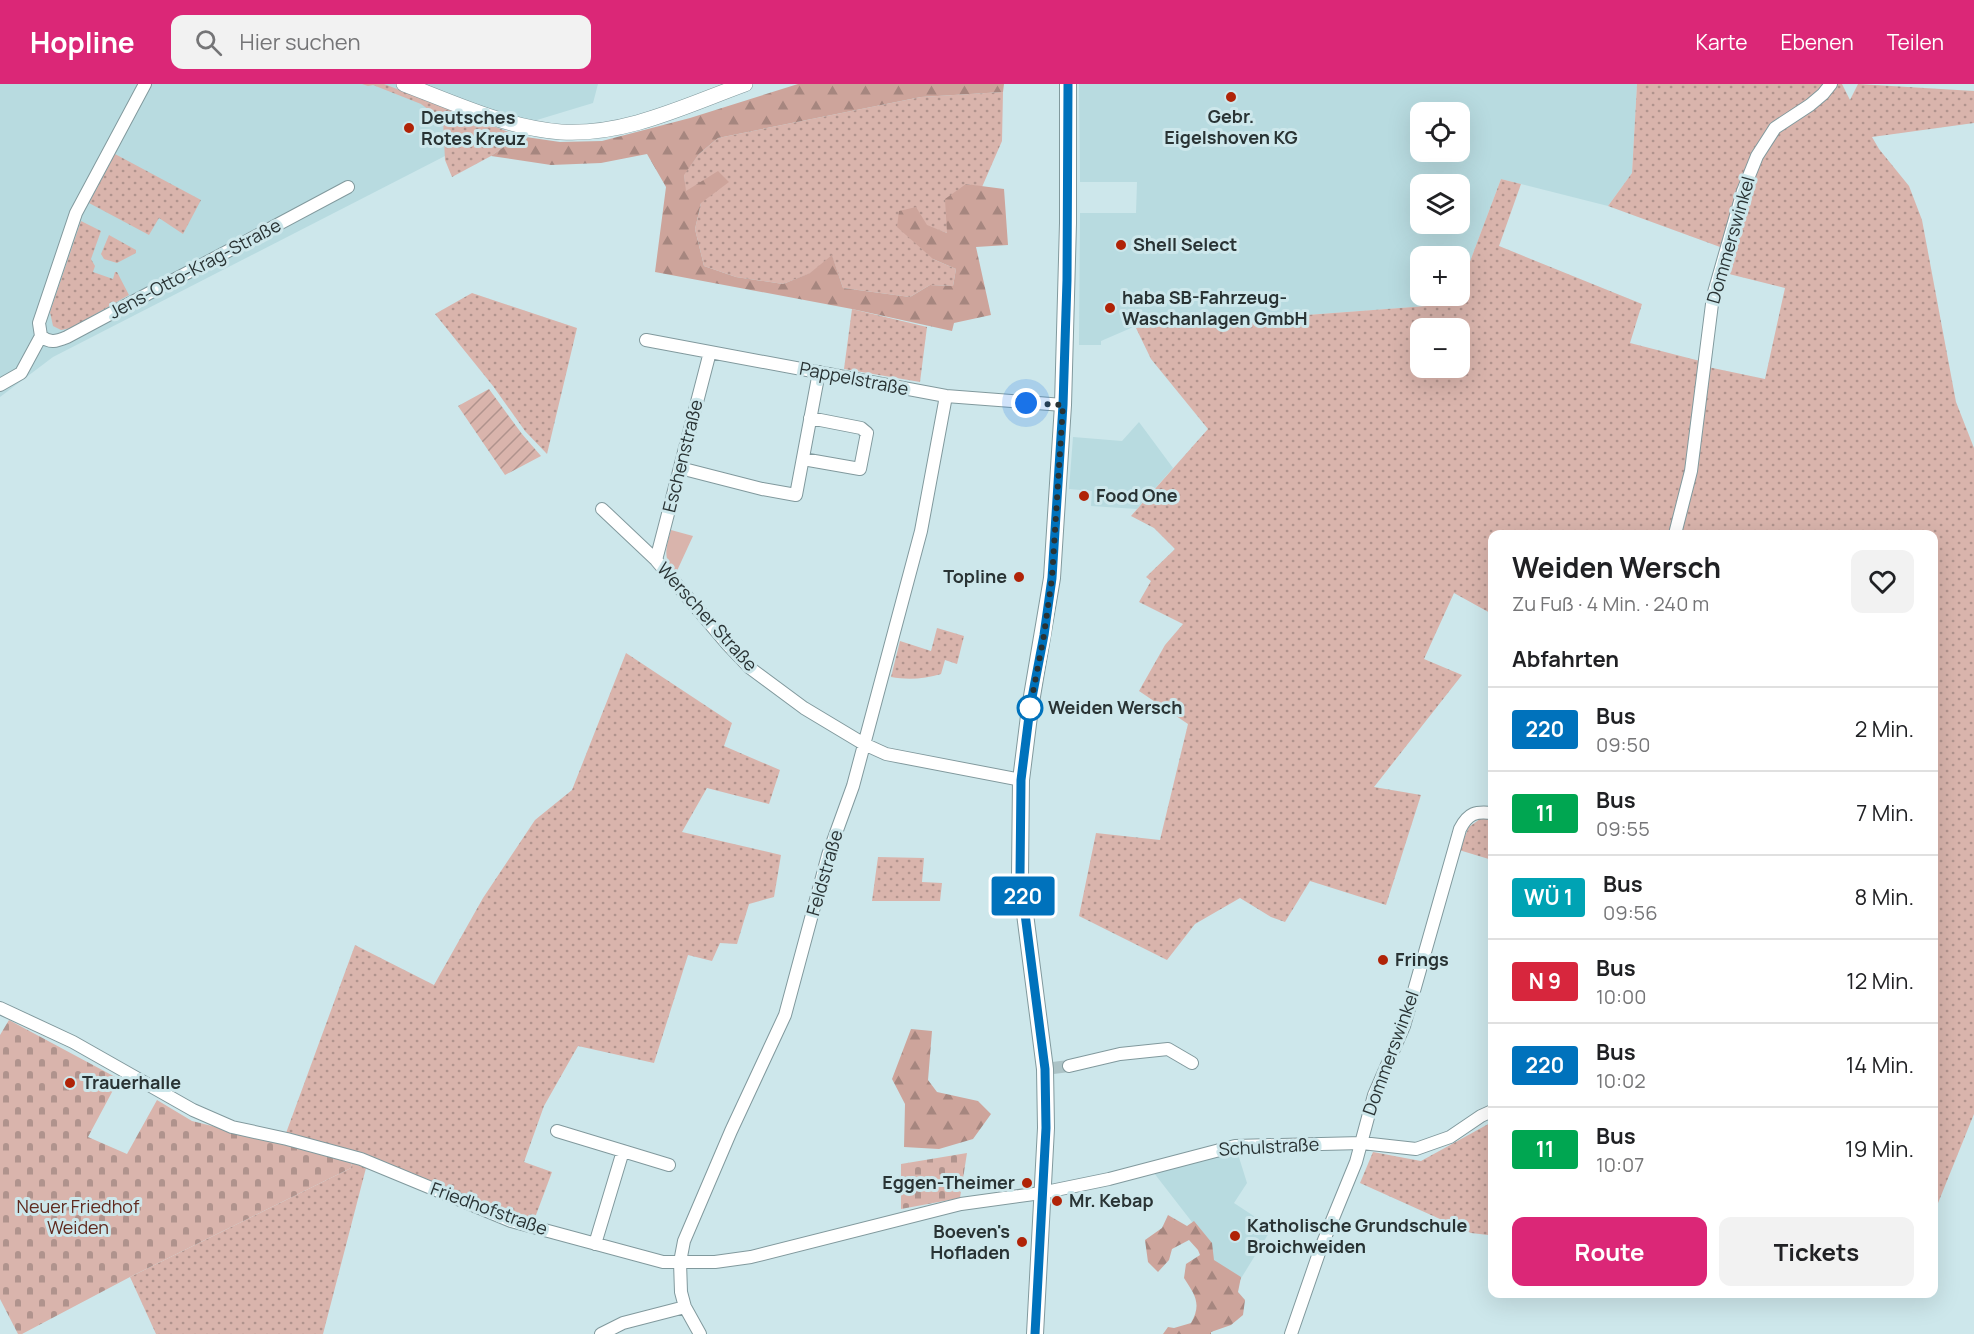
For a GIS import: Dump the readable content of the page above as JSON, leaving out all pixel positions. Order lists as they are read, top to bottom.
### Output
{
  "streets": {
    "street": [
      "Dommerswinkel",
      "Jens-Otto-Krag-Straße",
      "Pappelstraße",
      "Eschenstraße",
      "Werscher Straße",
      "Feldstraße",
      "Schulstraße",
      "Friedhofstraße"
    ]
  },
  "crossings": [
    ["Dommerswinkel", "Schulstraße"],
    ["Pappelstraße", "Eschenstraße"],
    ["Pappelstraße", "Feldstraße"],
    ["Eschenstraße", "Werscher Straße"],
    ["Werscher Straße", "Feldstraße"],
    ["Feldstraße", "Friedhofstraße"],
    ["Schulstraße", "Friedhofstraße"]
  ],
  "parks": ["Neuer Friedhof Weiden"],
  "places": [
    "Gebr. Eigelshoven KG",
    "Deutsches Rotes Kreuz",
    "Shell Select",
    "haba SB-Fahrzeug- Waschanlagen GmbH",
    "Food One",
    "Topline",
    "Weiden Wersch",
    "Frings",
    "Trauerhalle",
    "Eggen-Theimer",
    "Mr. Kebap",
    "Katholische Grundschule Broichweiden",
    "Boeven's Hofladen"
  ],
  "lines": ["bus line 220"],
  "page": {
    "header": "Hopline",
    "search": "Hier suchen",
    "nav": ["Karte", "Ebenen", "Teilen"],
    "on_map": "220",
    "map_buttons": ["+", "−"],
    "heading": [
      ["Weiden Wersch", "Zu Fuß · 4 Min. · 240 m"],
      "Abfahrten"
    ],
    "list": [
      {
        "mark": "220",
        "name": "Bus",
        "note": "09:50",
        "value": "2 Min."
      },
      {
        "mark": "11",
        "name": "Bus",
        "note": "09:55",
        "value": "7 Min."
      },
      {
        "mark": "WÜ 1",
        "name": "Bus",
        "note": "09:56",
        "value": "8 Min."
      },
      {
        "mark": "N 9",
        "name": "Bus",
        "note": "10:00",
        "value": "12 Min."
      },
      {
        "mark": "220",
        "name": "Bus",
        "note": "10:02",
        "value": "14 Min."
      },
      {
        "mark": "11",
        "name": "Bus",
        "note": "10:07",
        "value": "19 Min."
      }
    ],
    "buttons": ["Route", "Tickets"]
  }
}
